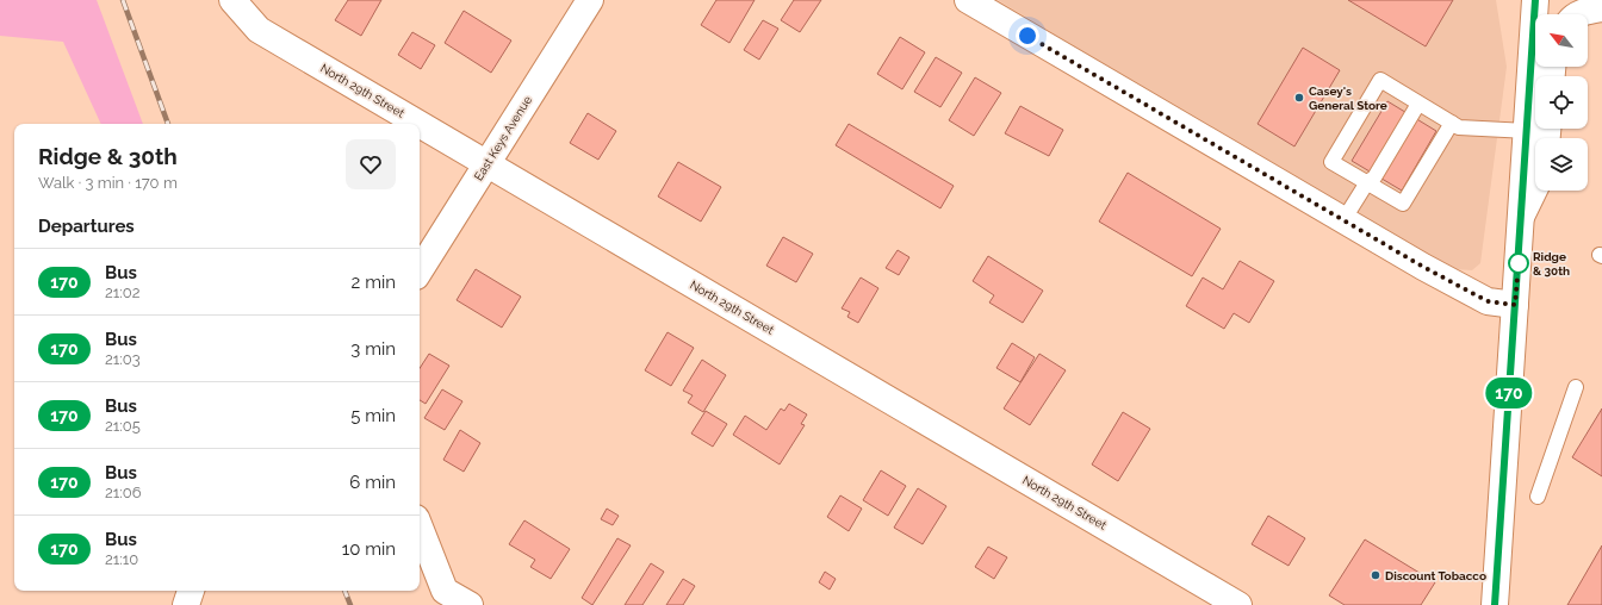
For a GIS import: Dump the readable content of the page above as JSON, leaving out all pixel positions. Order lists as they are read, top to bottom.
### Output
{
  "streets": {
    "street": ["North 29th Street", "East Keys Avenue"]
  },
  "crossings": [
    ["North 29th Street", "East Keys Avenue"]
  ],
  "places": ["Casey's General Store", "Ridge & 30th", "Discount Tobacco"],
  "lines": ["bus line 170"],
  "north": "top left",
  "page": {
    "on_map": "170",
    "heading": [
      ["Ridge & 30th", "Walk · 3 min · 170 m"],
      "Departures"
    ],
    "list": [
      {
        "mark": "170",
        "name": "Bus",
        "note": "21:02",
        "value": "2 min"
      },
      {
        "mark": "170",
        "name": "Bus",
        "note": "21:03",
        "value": "3 min"
      },
      {
        "mark": "170",
        "name": "Bus",
        "note": "21:05",
        "value": "5 min"
      },
      {
        "mark": "170",
        "name": "Bus",
        "note": "21:06",
        "value": "6 min"
      },
      {
        "mark": "170",
        "name": "Bus",
        "note": "21:10",
        "value": "10 min"
      }
    ]
  }
}
